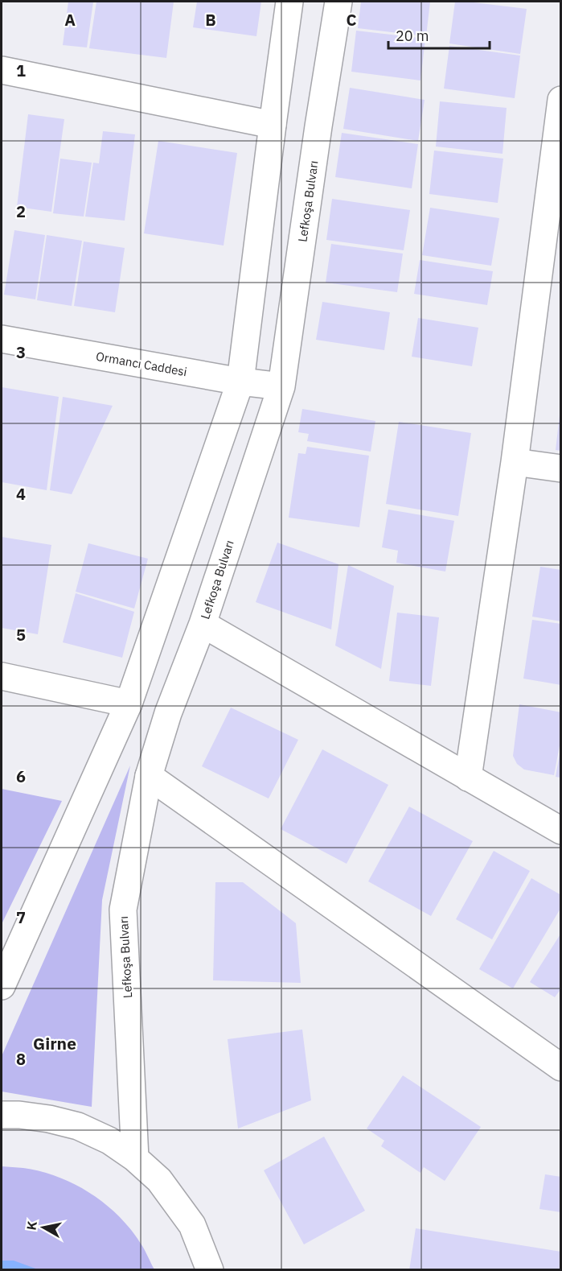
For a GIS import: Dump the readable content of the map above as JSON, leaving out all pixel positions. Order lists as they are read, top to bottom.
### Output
{
  "streets": {
    "main road": ["Lefkoşa Bulvarı", "Ormancı Caddesi"]
  },
  "crossings": [
    ["Lefkoşa Bulvarı", "Ormancı Caddesi"]
  ],
  "districts": ["Girne"],
  "scale_bar": "20 m",
  "north": "left",
  "grid": {
    "columns": ["A", "B", "C"],
    "rows": [
      "1",
      "2",
      "3",
      "4",
      "5",
      "6",
      "7",
      "8"
    ]
  }
}
